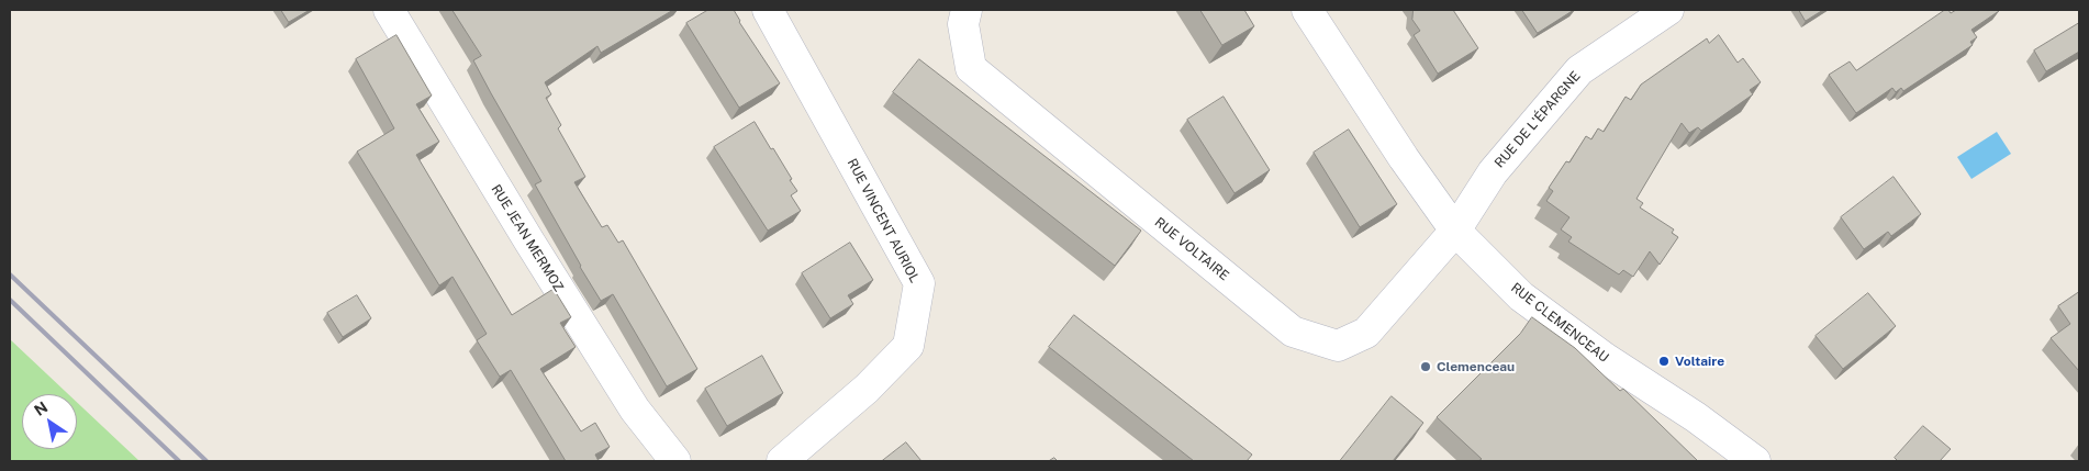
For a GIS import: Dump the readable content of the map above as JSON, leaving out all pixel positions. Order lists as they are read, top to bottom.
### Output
{
  "streets": {
    "street": [
      "RUE DE L'ÉPARGNE",
      "RUE VINCENT AURIOL",
      "RUE JEAN MERMOZ",
      "RUE VOLTAIRE",
      "RUE CLEMENCEAU"
    ]
  },
  "crossings": [
    ["RUE DE L'ÉPARGNE", "RUE VOLTAIRE"],
    ["RUE DE L'ÉPARGNE", "RUE CLEMENCEAU"],
    ["RUE VOLTAIRE", "RUE CLEMENCEAU"]
  ],
  "places": ["Voltaire", "Clemenceau"],
  "north": "top left"
}
